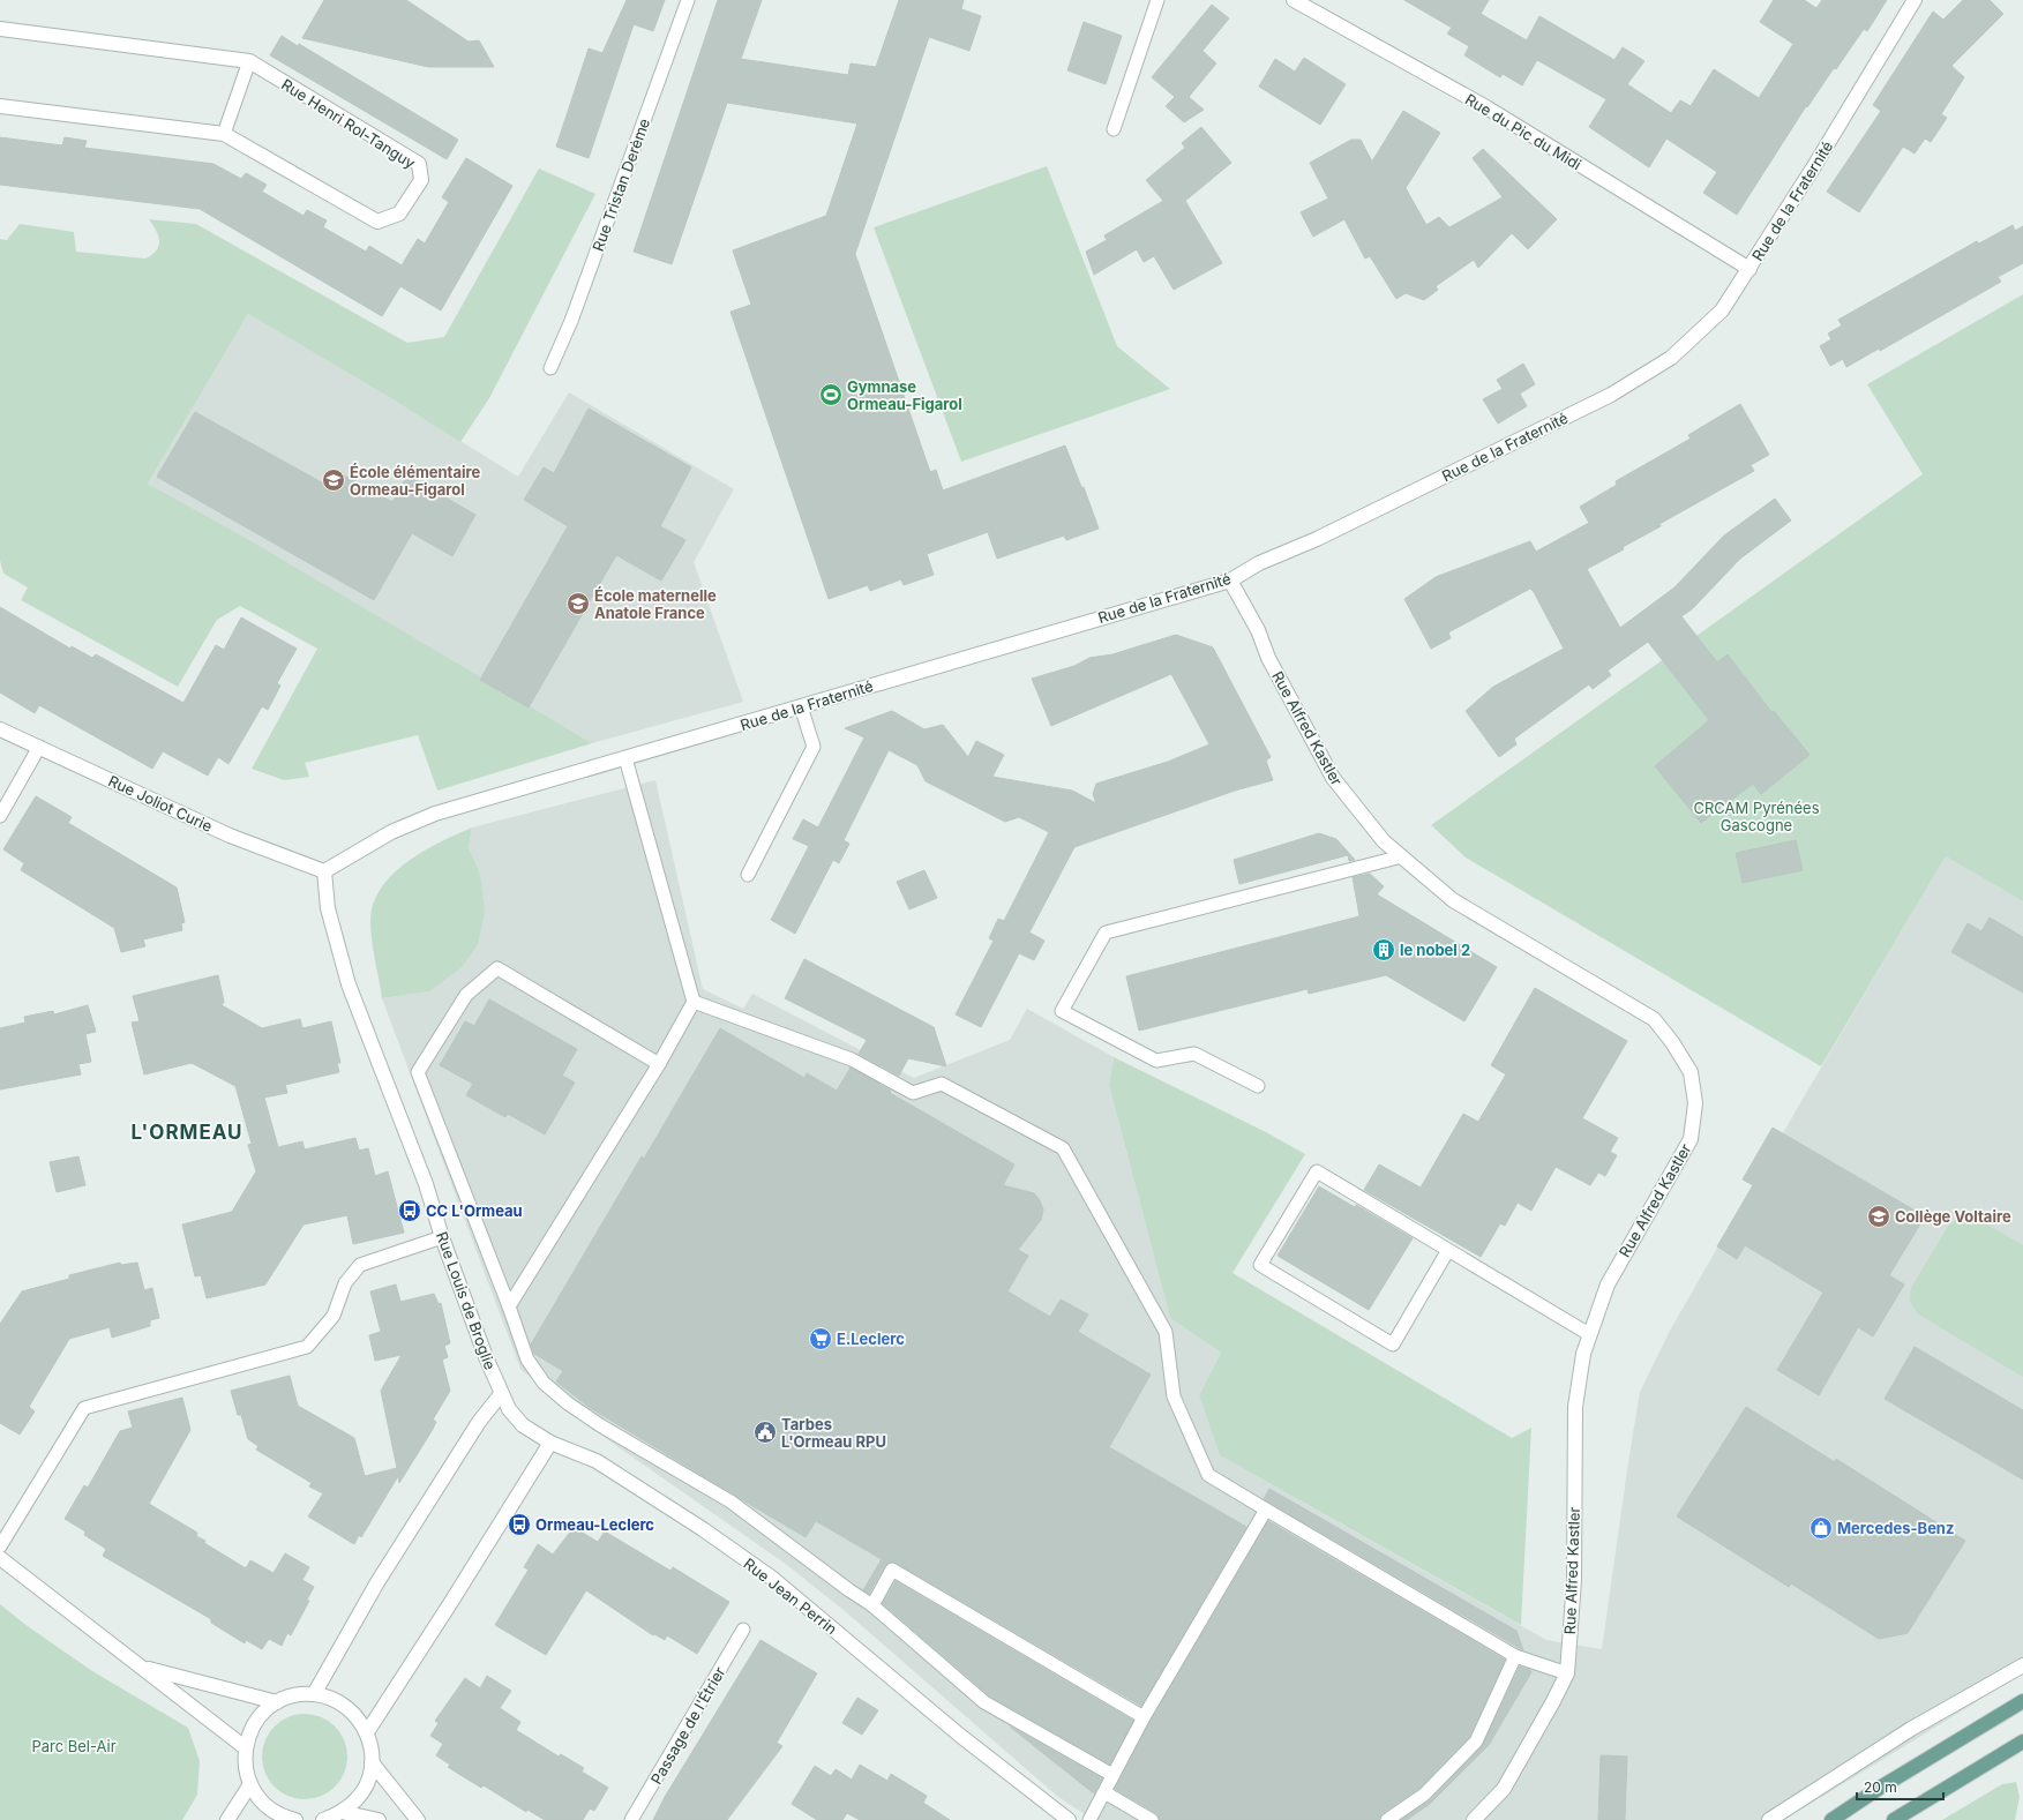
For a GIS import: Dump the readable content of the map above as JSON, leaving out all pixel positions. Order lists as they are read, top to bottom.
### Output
{
  "streets": {
    "street": [
      "Rue Henri Rol-Tanguy",
      "Rue du Pic du Midi",
      "Rue de la Fraternité",
      "Rue Alfred Kastler",
      "Rue Joliot Curie",
      "Rue Louis de Broglie",
      "Rue Jean Perrin"
    ],
    "lane": ["Rue Tristan Derème", "Passage de l'Étrier"]
  },
  "crossings": [
    ["Rue du Pic du Midi", "Rue de la Fraternité"],
    ["Rue de la Fraternité", "Rue Alfred Kastler"],
    ["Rue de la Fraternité", "Rue Joliot Curie"],
    ["Rue de la Fraternité", "Rue Louis de Broglie"],
    ["Rue Joliot Curie", "Rue Louis de Broglie"],
    ["Rue Louis de Broglie", "Rue Jean Perrin"]
  ],
  "districts": ["L'ORMEAU"],
  "parks": ["CRCAM Pyrénées Gascogne", "Parc Bel-Air"],
  "places": {
    "sports": ["Gymnase Ormeau-Figarol"],
    "school or university": ["École élémentaire Ormeau-Figarol", "École maternelle Anatole France", "Collège Voltaire"],
    "building": ["le nobel 2"],
    "bus stop": ["CC L'Ormeau", "Ormeau-Leclerc"],
    "supermarket": ["E.Leclerc"],
    "public building": ["Tarbes L'Ormeau RPU"],
    "shop": ["Mercedes-Benz"]
  },
  "scale_bar": "20 m"
}
